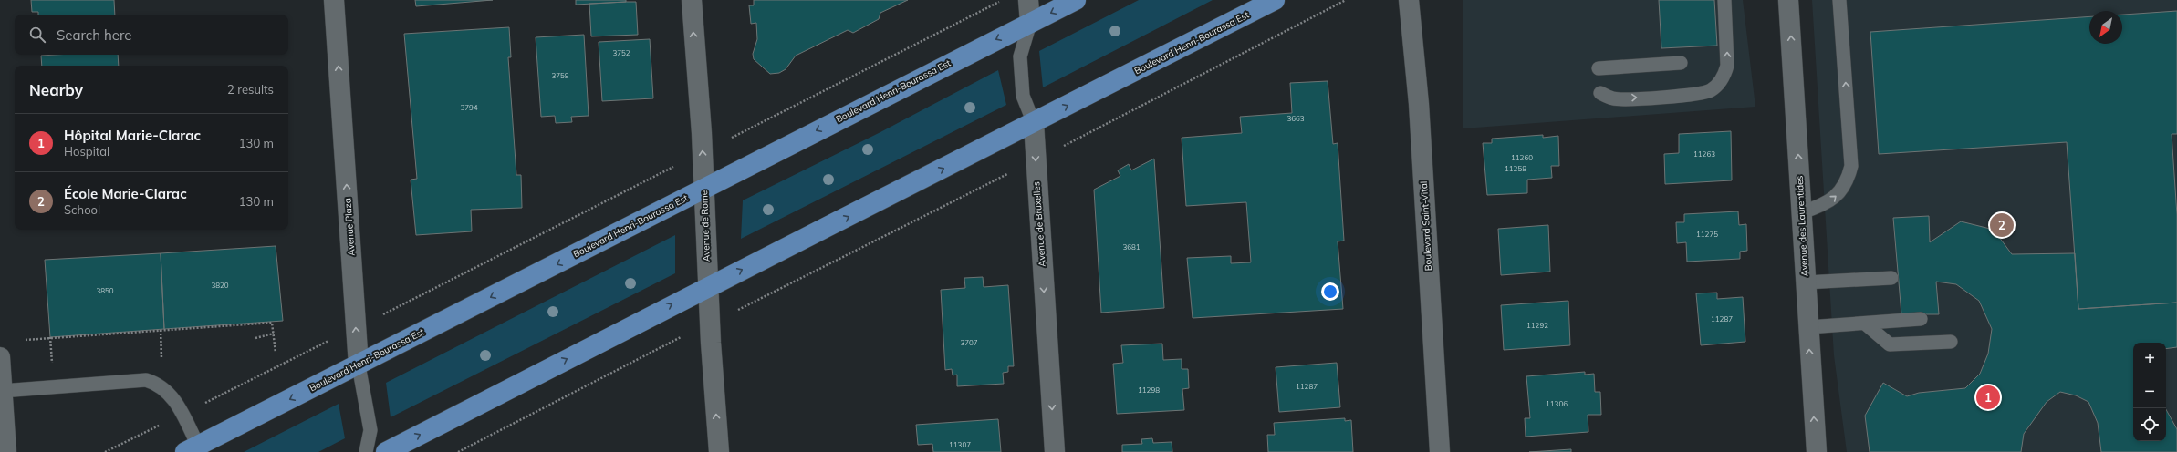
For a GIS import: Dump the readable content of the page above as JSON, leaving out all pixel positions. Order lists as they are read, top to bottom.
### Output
{
  "streets": {
    "main road": ["Boulevard Henri-Bourassa Est"],
    "street": [
      "Avenue de Bruxelles",
      "Avenue de Rome",
      "Boulevard Saint-Vital",
      "Avenue des Laurentides",
      "Avenue Plaza"
    ]
  },
  "crossings": [
    ["Boulevard Henri-Bourassa Est", "Avenue de Bruxelles"],
    ["Boulevard Henri-Bourassa Est", "Avenue de Rome"],
    ["Boulevard Henri-Bourassa Est", "Avenue Plaza"]
  ],
  "one_way": [
    "Avenue de Bruxelles",
    "Avenue de Rome",
    "Avenue des Laurentides",
    "Avenue Plaza"
  ],
  "house_numbers": [
    "3752",
    "3758",
    "3794",
    "3663",
    "11263",
    "11260",
    "11258",
    "11275",
    "3681",
    "3820",
    "3850",
    "11287",
    "11292",
    "3707",
    "11287",
    "11298",
    "11306",
    "11307"
  ],
  "north": "bottom left",
  "page": {
    "search": "Search here",
    "heading": ["Nearby", "2 results"],
    "list": [
      {
        "mark": "1",
        "name": "Hôpital Marie-Clarac",
        "note": "Hospital",
        "value": "130 m"
      },
      {
        "mark": "2",
        "name": "École Marie-Clarac",
        "note": "School",
        "value": "130 m"
      }
    ],
    "pins": ["2", "1"],
    "map_buttons": ["+", "−"]
  }
}
